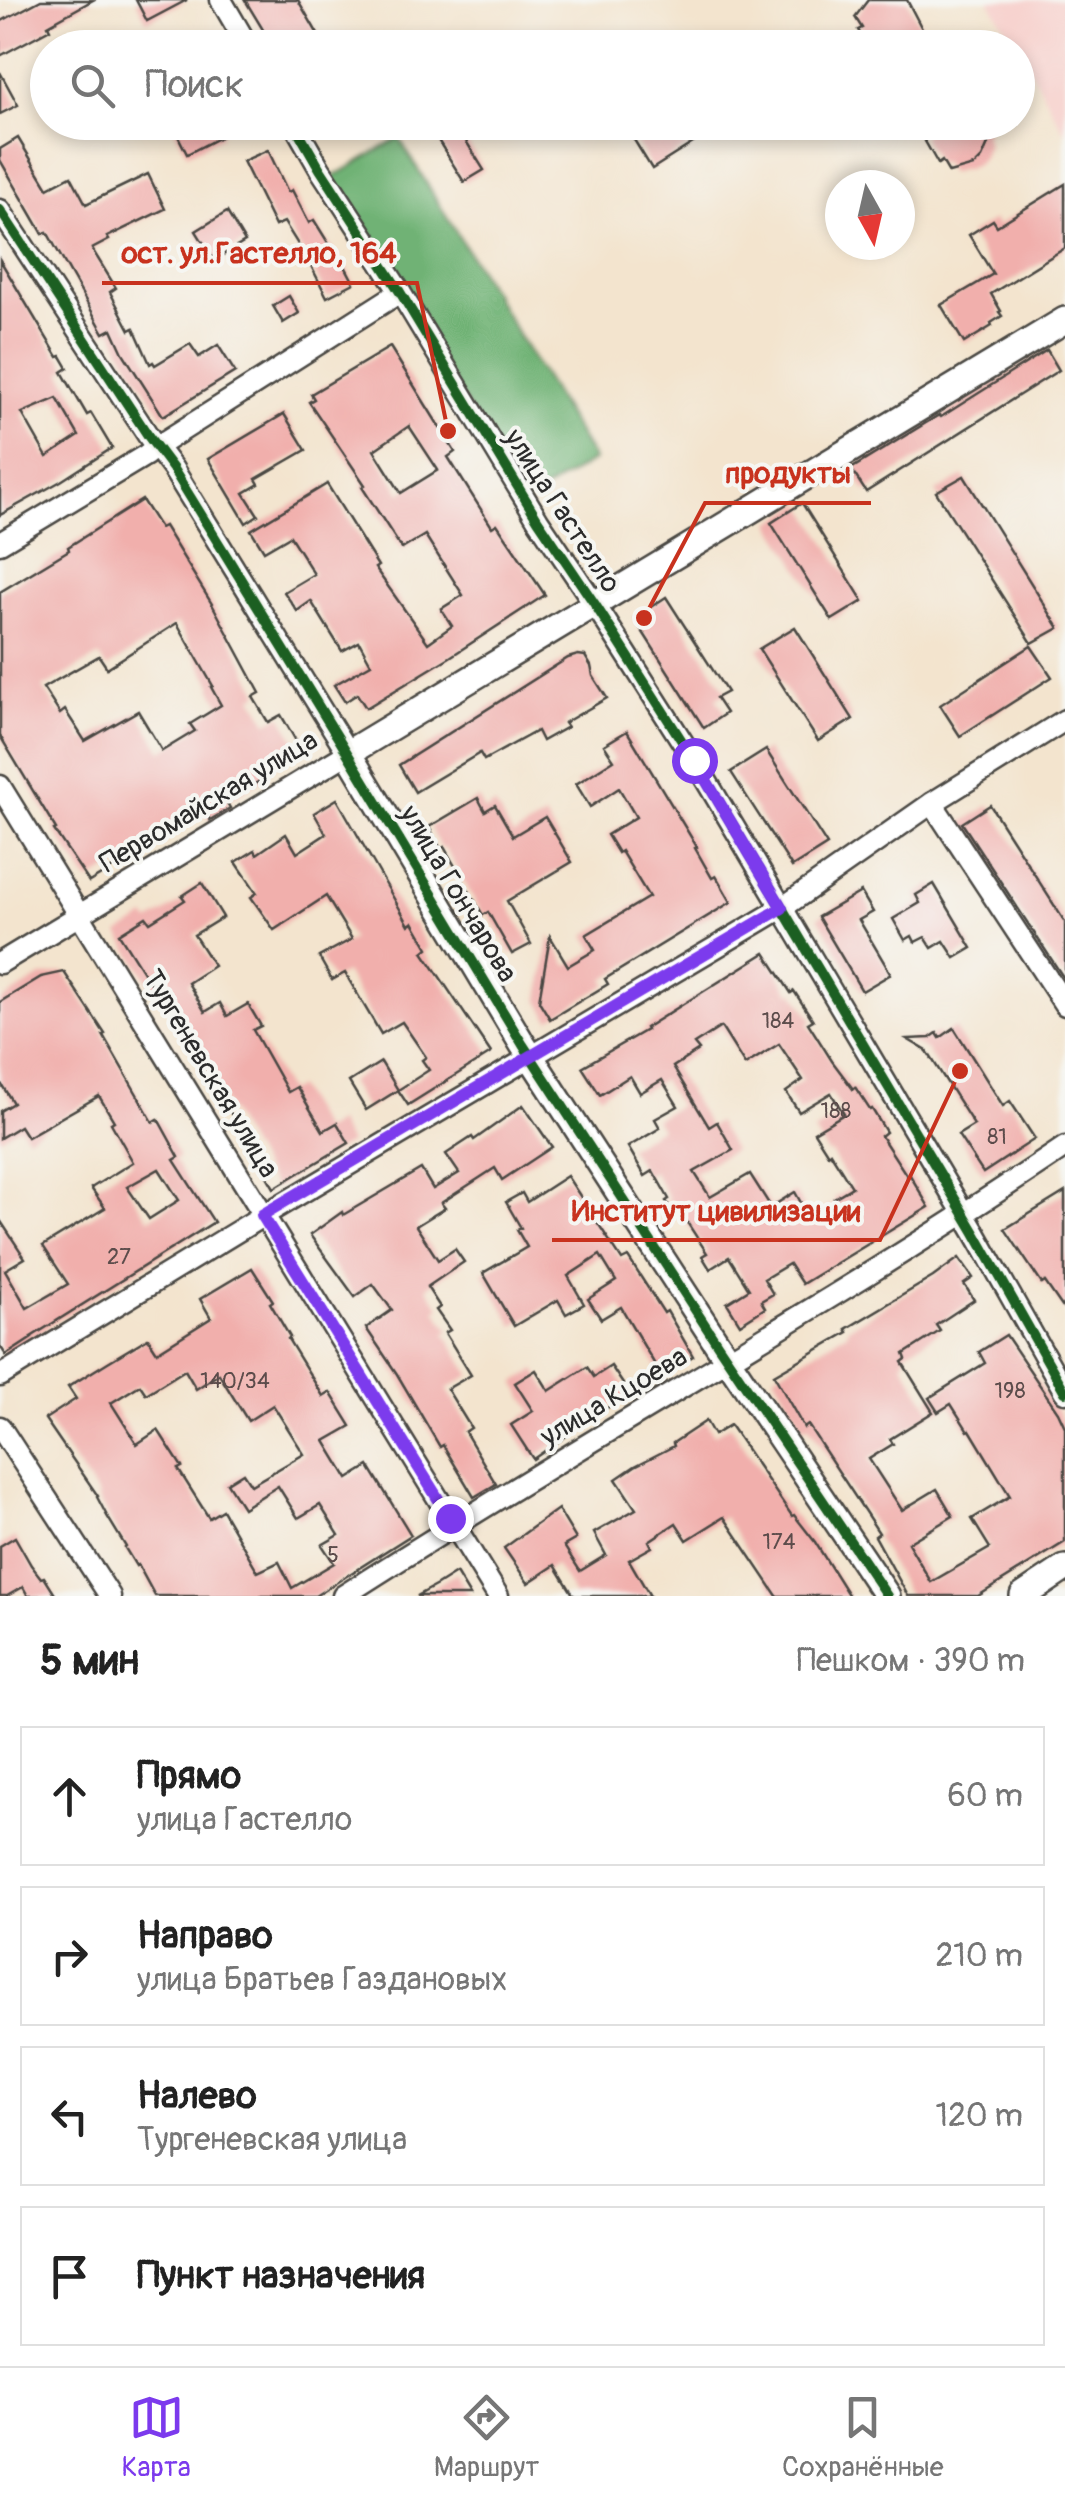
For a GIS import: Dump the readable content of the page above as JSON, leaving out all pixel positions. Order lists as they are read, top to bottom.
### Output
{
  "streets": {
    "street": [
      "улица Гастелло",
      "Первомайская улица",
      "улица Гончарова",
      "Тургеневская улица",
      "улица Кцоева"
    ]
  },
  "crossings": [
    ["улица Гастелло", "Первомайская улица"],
    ["улица Гастелло", "улица Кцоева"],
    ["Первомайская улица", "улица Гончарова"],
    ["Первомайская улица", "Тургеневская улица"],
    ["улица Гончарова", "улица Кцоева"],
    ["Тургеневская улица", "улица Кцоева"]
  ],
  "places": ["ост. ул.Гастелло, 164", "продукты", "Институт цивилизации"],
  "house_numbers": [
    "184",
    "188",
    "81",
    "27",
    "140/34",
    "198",
    "174",
    "5"
  ],
  "north": "bottom",
  "page": {
    "search": "Поиск",
    "heading": ["5 мин", "Пешком · 390 m"],
    "list": [
      ["Прямо", "улица Гастелло", "60 m"],
      ["Направо", "улица Братьев Газдановых", "210 m"],
      ["Налево", "Тургеневская улица", "120 m"],
      "Пункт назначения"
    ],
    "nav": ["Карта", "Маршрут", "Сохранённые"]
  }
}
